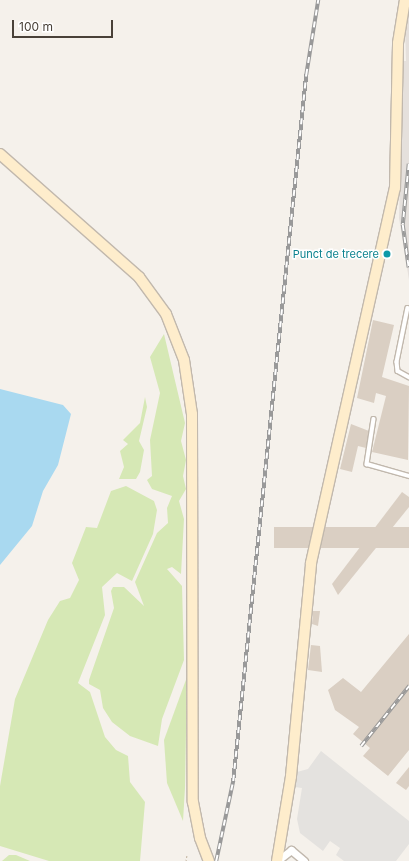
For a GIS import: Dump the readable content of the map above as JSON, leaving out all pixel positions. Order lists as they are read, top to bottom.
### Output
{
  "places": ["Punct de trecere"],
  "scale_bar": "100 m"
}
